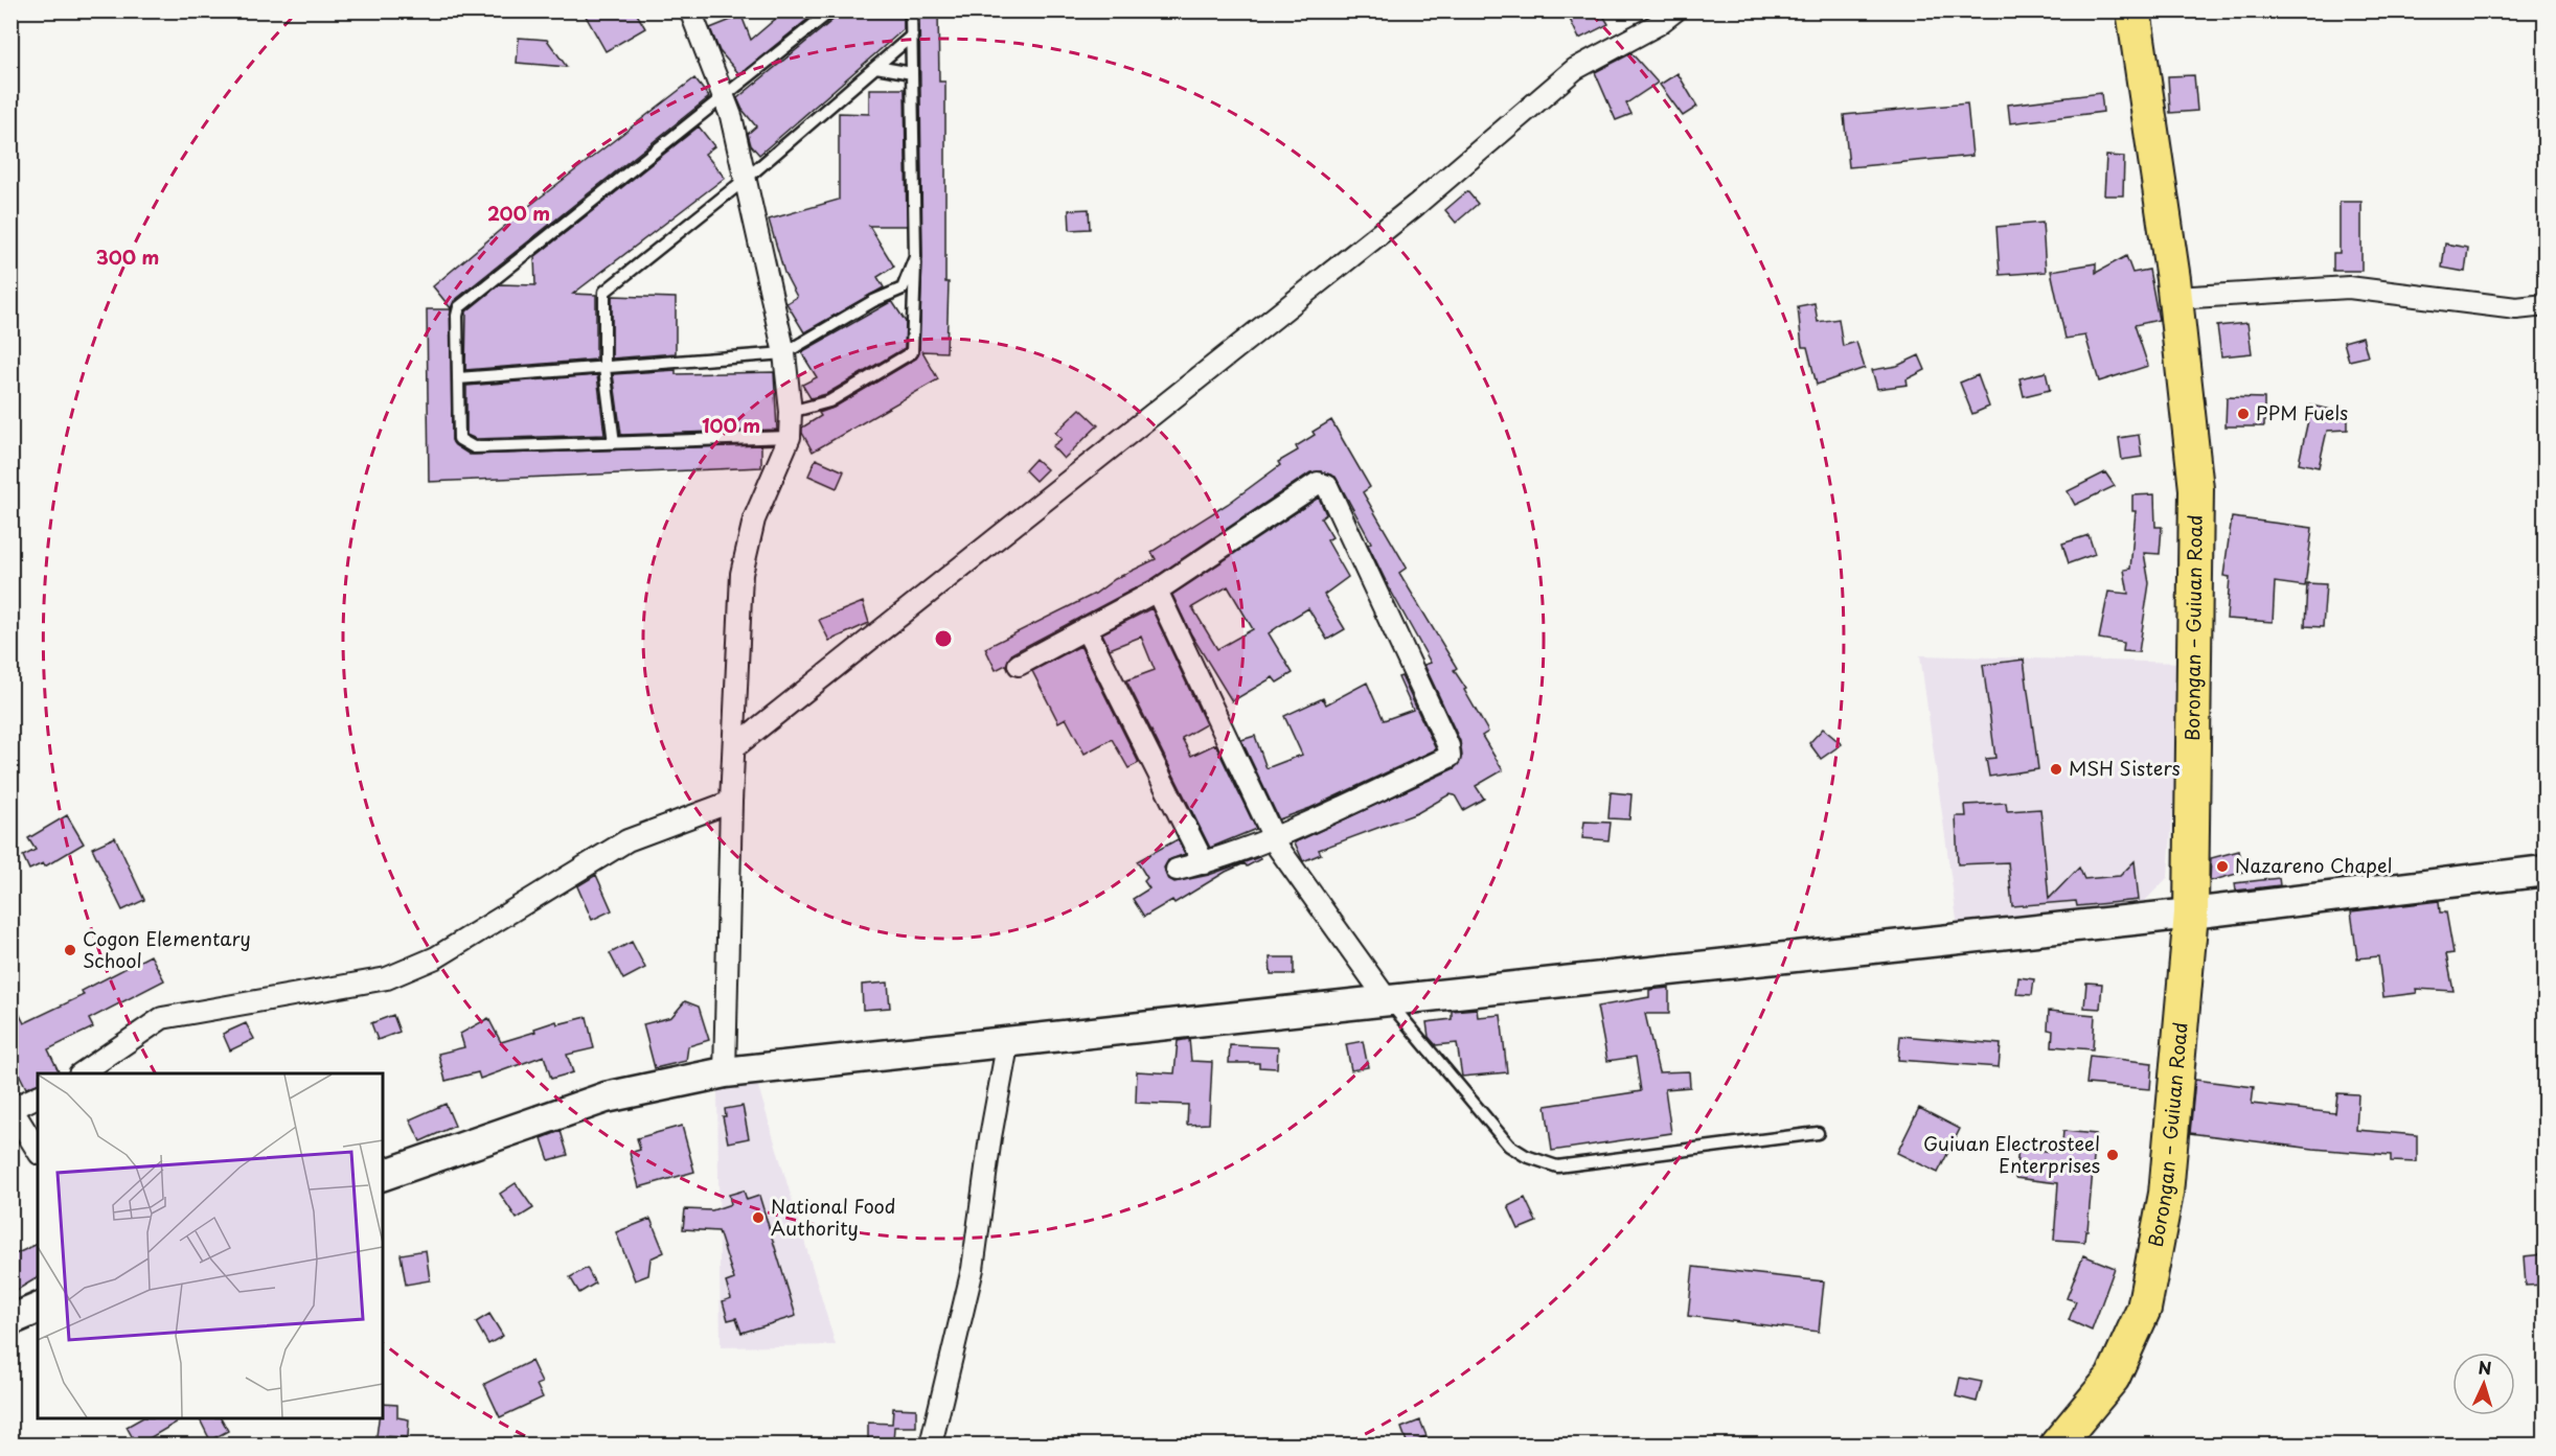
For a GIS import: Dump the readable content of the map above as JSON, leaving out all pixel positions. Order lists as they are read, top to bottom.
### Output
{
  "streets": {
    "main road": ["Borongan – Guiuan Road"]
  },
  "places": [
    "PPM Fuels",
    "MSH Sisters",
    "Nazareno Chapel",
    "Cogon Elementary School",
    "Guiuan Electrosteel Enterprises",
    "National Food Authority"
  ],
  "north": "top",
  "rings": ["200 m", "300 m", "100 m"]
}
